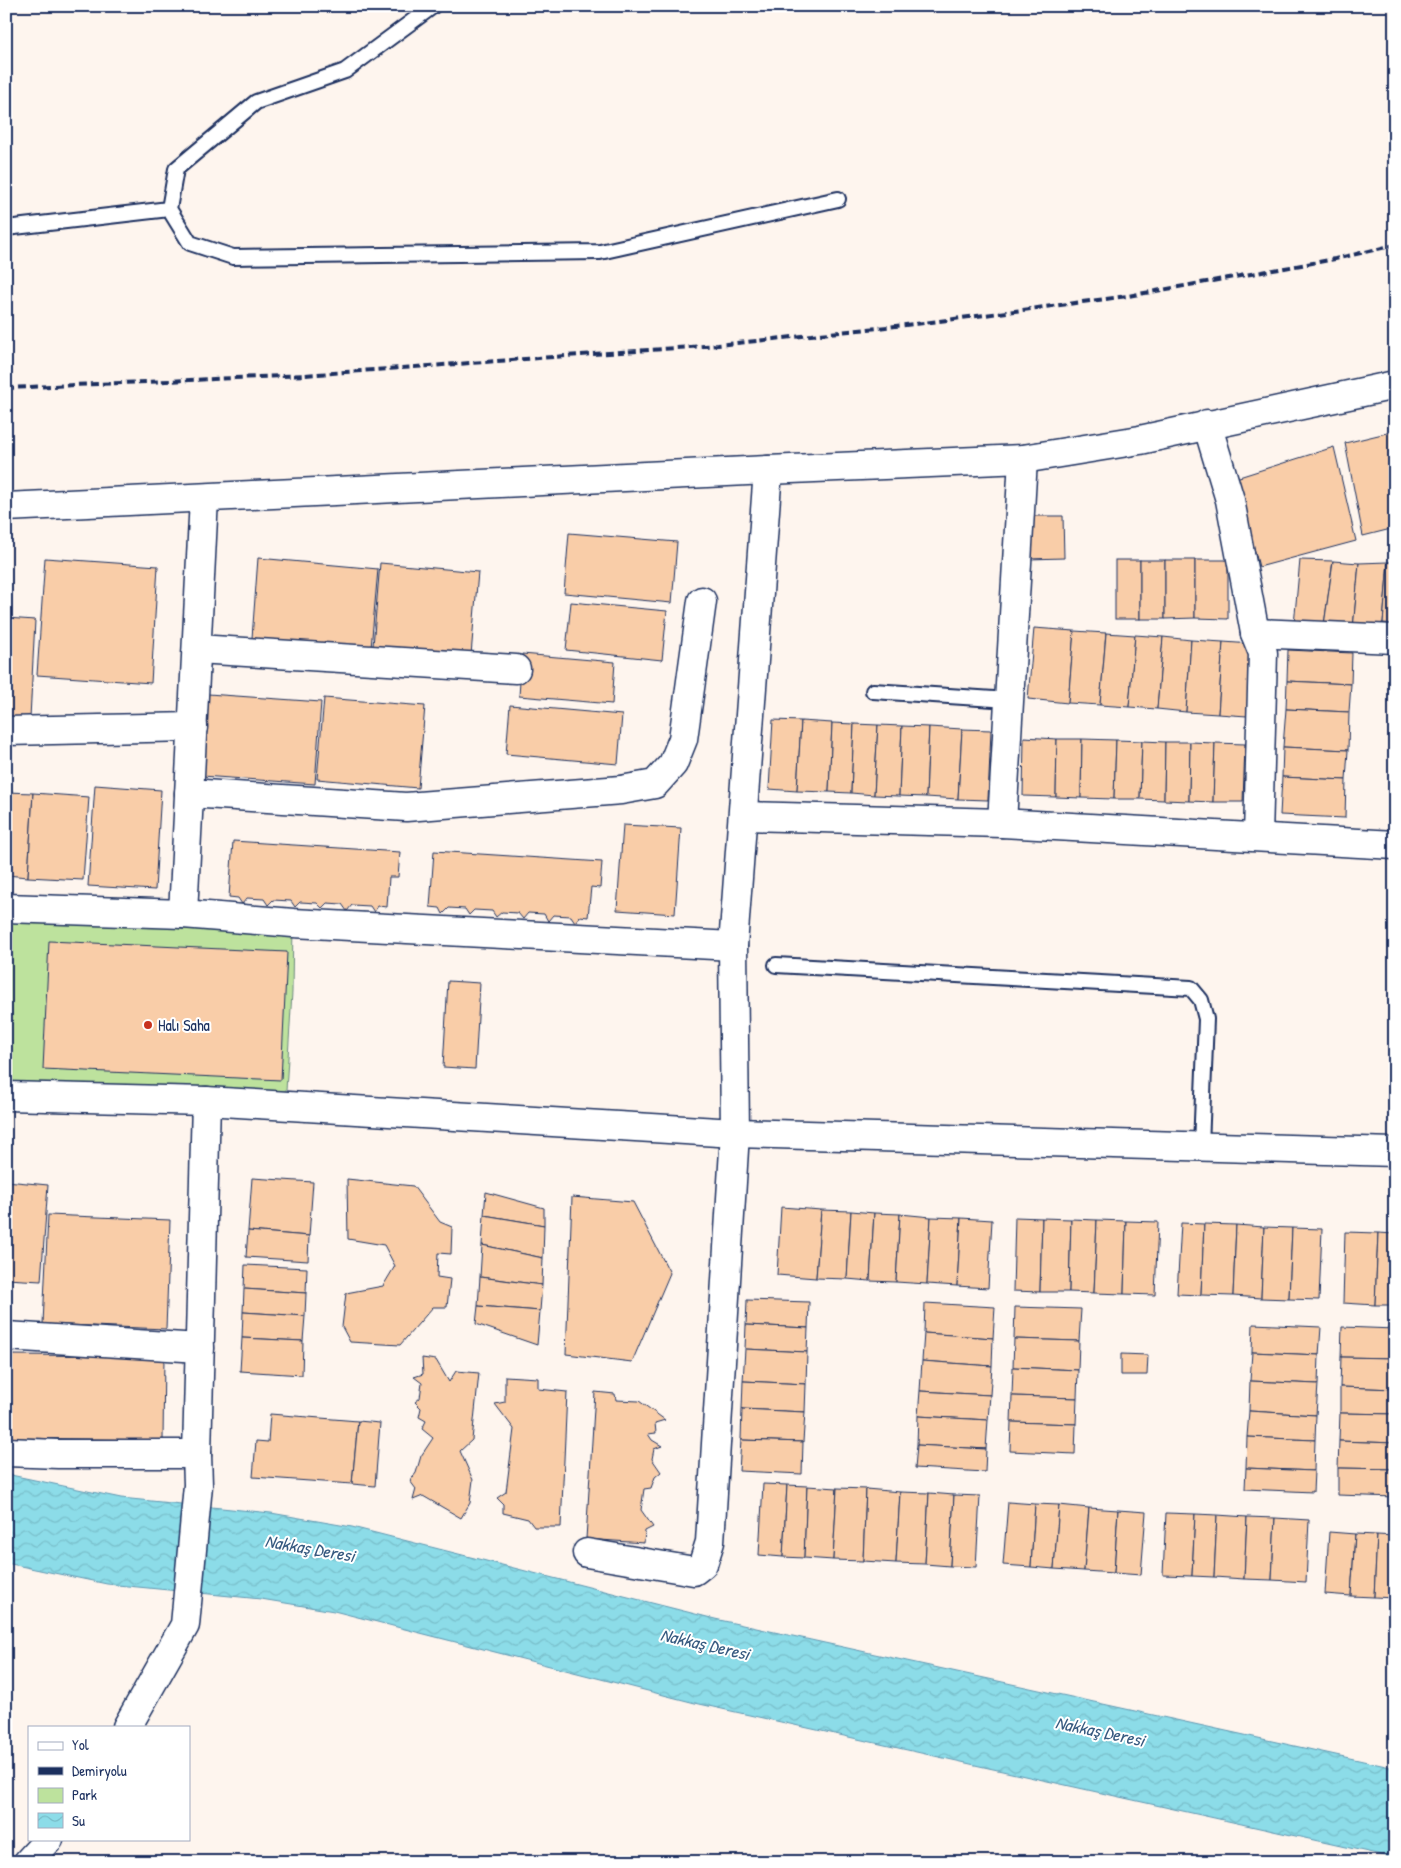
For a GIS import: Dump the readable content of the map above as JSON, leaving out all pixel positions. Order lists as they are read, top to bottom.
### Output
{
  "water": ["Nakkaş Deresi"],
  "places": ["Halı Saha"],
  "legend": [
    "Yol",
    "Demiryolu",
    "Park",
    "Su"
  ]
}
